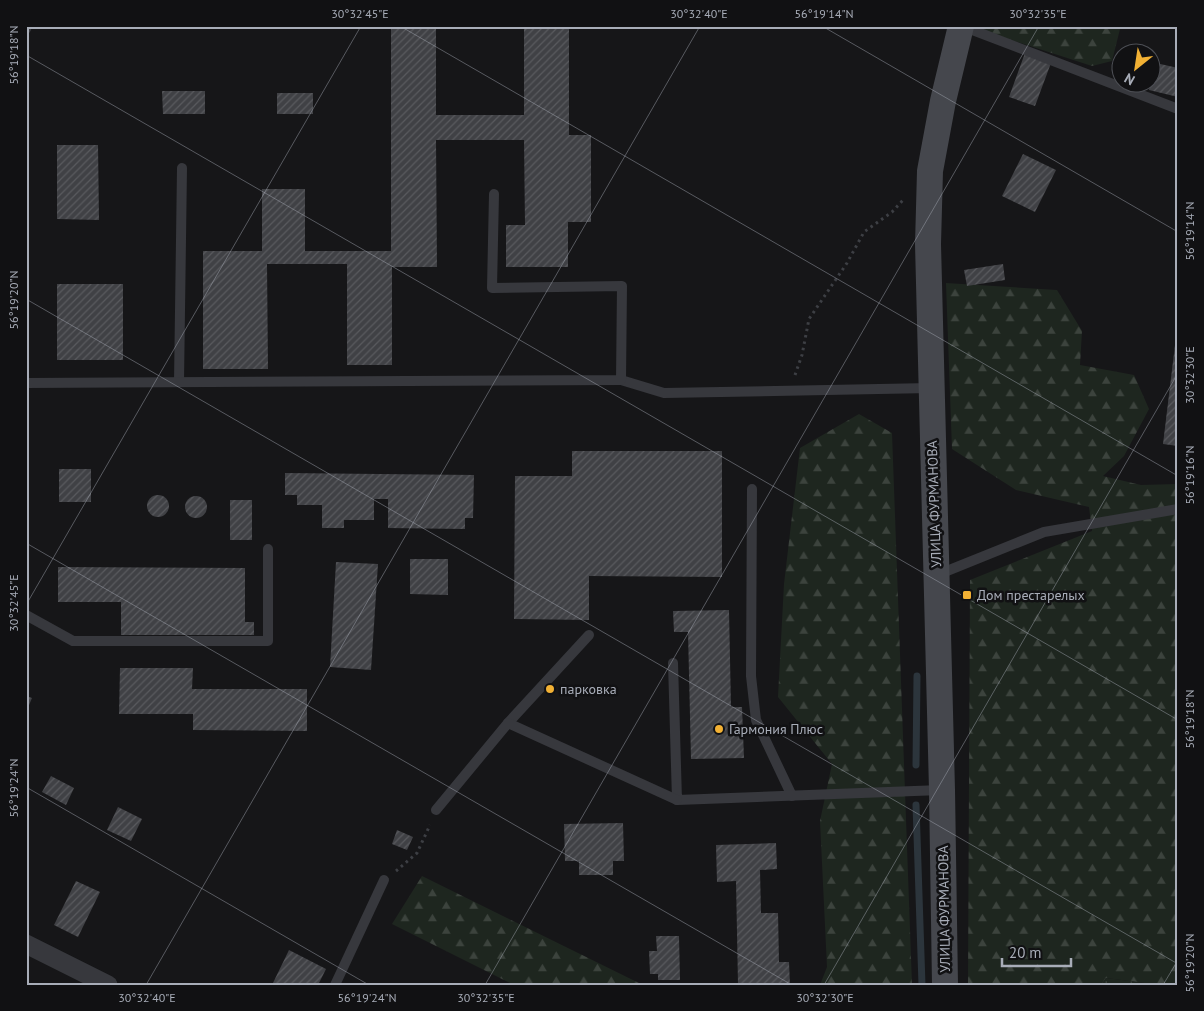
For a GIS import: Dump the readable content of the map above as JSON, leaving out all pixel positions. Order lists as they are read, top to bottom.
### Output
{
  "streets": {
    "main road": ["УЛИЦА ФУРМАНОВА"]
  },
  "places": {
    "transit": ["Дом престарелых"],
    "other": ["парковка", "Гармония Плюс"]
  },
  "scale_bar": "20 m",
  "north": "bottom left",
  "coordinates": [
    "30°32'45\"E",
    "30°32'40\"E",
    "56°19'14\"N",
    "30°32'35\"E",
    "56°19'18\"N",
    "56°19'20\"N",
    "30°32'30\"E",
    "56°19'16\"N",
    "56°19'24\"N"
  ]
}
